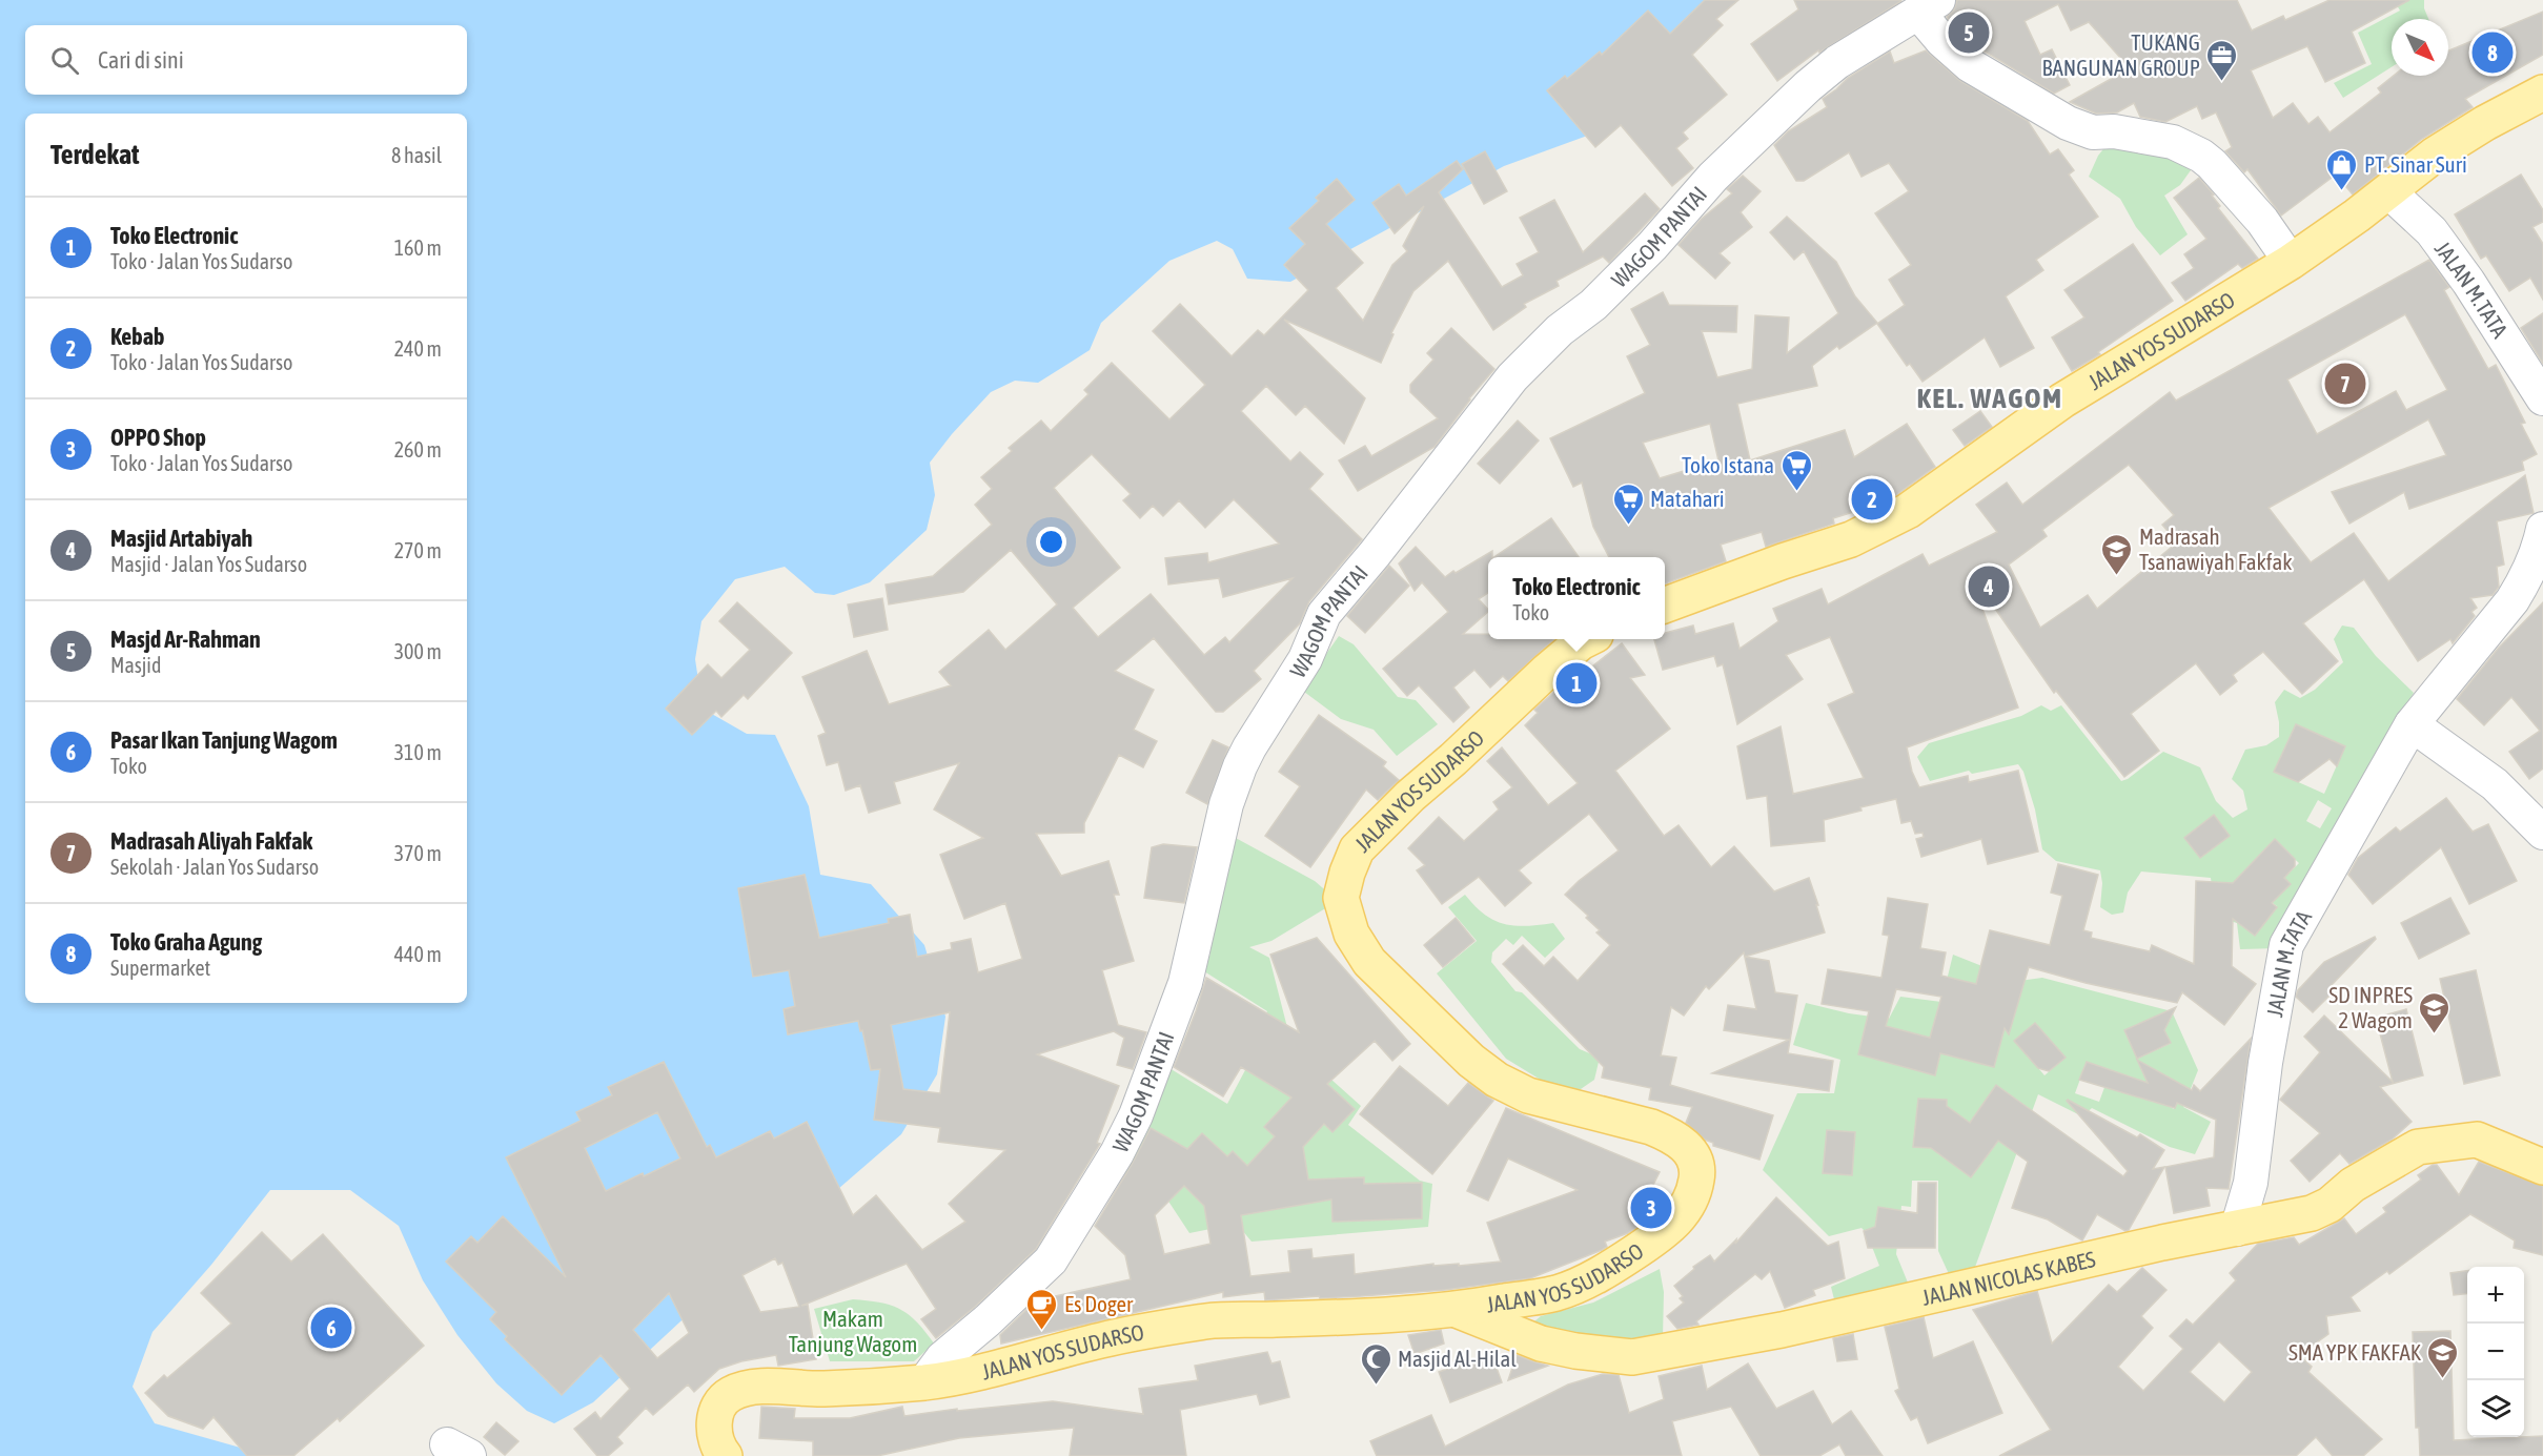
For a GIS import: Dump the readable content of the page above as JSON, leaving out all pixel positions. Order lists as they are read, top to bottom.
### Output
{
  "streets": {
    "main road": ["JALAN YOS SUDARSO", "JALAN NICOLAS KABES"],
    "street": ["WAGOM PANTAI", "JALAN M.TATA"]
  },
  "crossings": [
    ["WAGOM PANTAI", "JALAN YOS SUDARSO"],
    ["JALAN M.TATA", "JALAN YOS SUDARSO"],
    ["JALAN M.TATA", "JALAN NICOLAS KABES"],
    ["JALAN YOS SUDARSO", "JALAN NICOLAS KABES"]
  ],
  "districts": ["KEL. WAGOM"],
  "parks": ["Makam Tanjung Wagom"],
  "places": {
    "office": ["TUKANG BANGUNAN GROUP"],
    "shop": ["PT. Sinar Suri"],
    "supermarket": ["Toko Istana", "Matahari"],
    "school or university": ["Madrasah Tsanawiyah Fakfak", "SD INPRES 2 Wagom", "SMA YPK FAKFAK"],
    "cafe": ["Es Doger"],
    "mosque": ["Masjid Al-Hilal"]
  },
  "north": "bottom right",
  "page": {
    "pins": [
      "5",
      "8",
      "7",
      "2",
      "4",
      "1",
      "3",
      "6"
    ],
    "search": "Cari di sini",
    "heading": ["Terdekat", "8 hasil"],
    "list": [
      {
        "mark": "1",
        "name": "Toko Electronic",
        "note": "Toko · Jalan Yos Sudarso",
        "value": "160 m"
      },
      {
        "mark": "2",
        "name": "Kebab",
        "note": "Toko · Jalan Yos Sudarso",
        "value": "240 m"
      },
      {
        "mark": "3",
        "name": "OPPO Shop",
        "note": "Toko · Jalan Yos Sudarso",
        "value": "260 m"
      },
      {
        "mark": "4",
        "name": "Masjid Artabiyah",
        "note": "Masjid · Jalan Yos Sudarso",
        "value": "270 m"
      },
      {
        "mark": "5",
        "name": "Masjd Ar-Rahman",
        "note": "Masjid",
        "value": "300 m"
      },
      {
        "mark": "6",
        "name": "Pasar Ikan Tanjung Wagom",
        "note": "Toko",
        "value": "310 m"
      },
      {
        "mark": "7",
        "name": "Madrasah Aliyah Fakfak",
        "note": "Sekolah · Jalan Yos Sudarso",
        "value": "370 m"
      },
      {
        "mark": "8",
        "name": "Toko Graha Agung",
        "note": "Supermarket",
        "value": "440 m"
      }
    ],
    "popup": ["Toko Electronic", "Toko"],
    "map_buttons": ["+", "−"]
  }
}
